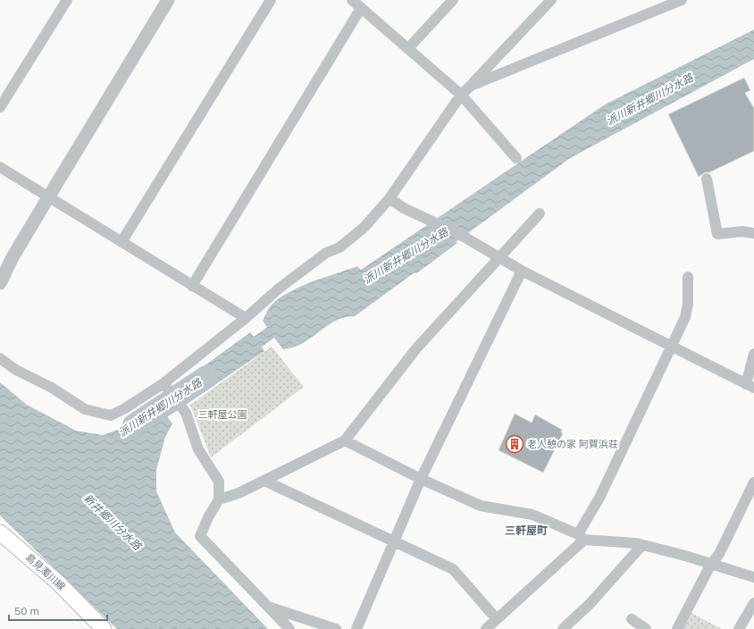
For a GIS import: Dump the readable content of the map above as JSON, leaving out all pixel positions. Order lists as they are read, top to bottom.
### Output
{
  "streets": {
    "main road": ["島見濁川線"]
  },
  "districts": ["三軒屋町"],
  "water": ["派川新井郷川分水路", "新井郷川分水路"],
  "parks": ["三軒屋公園"],
  "places": {
    "building": ["老人憩の家 阿賀浜荘"]
  },
  "scale_bar": "50 m"
}
